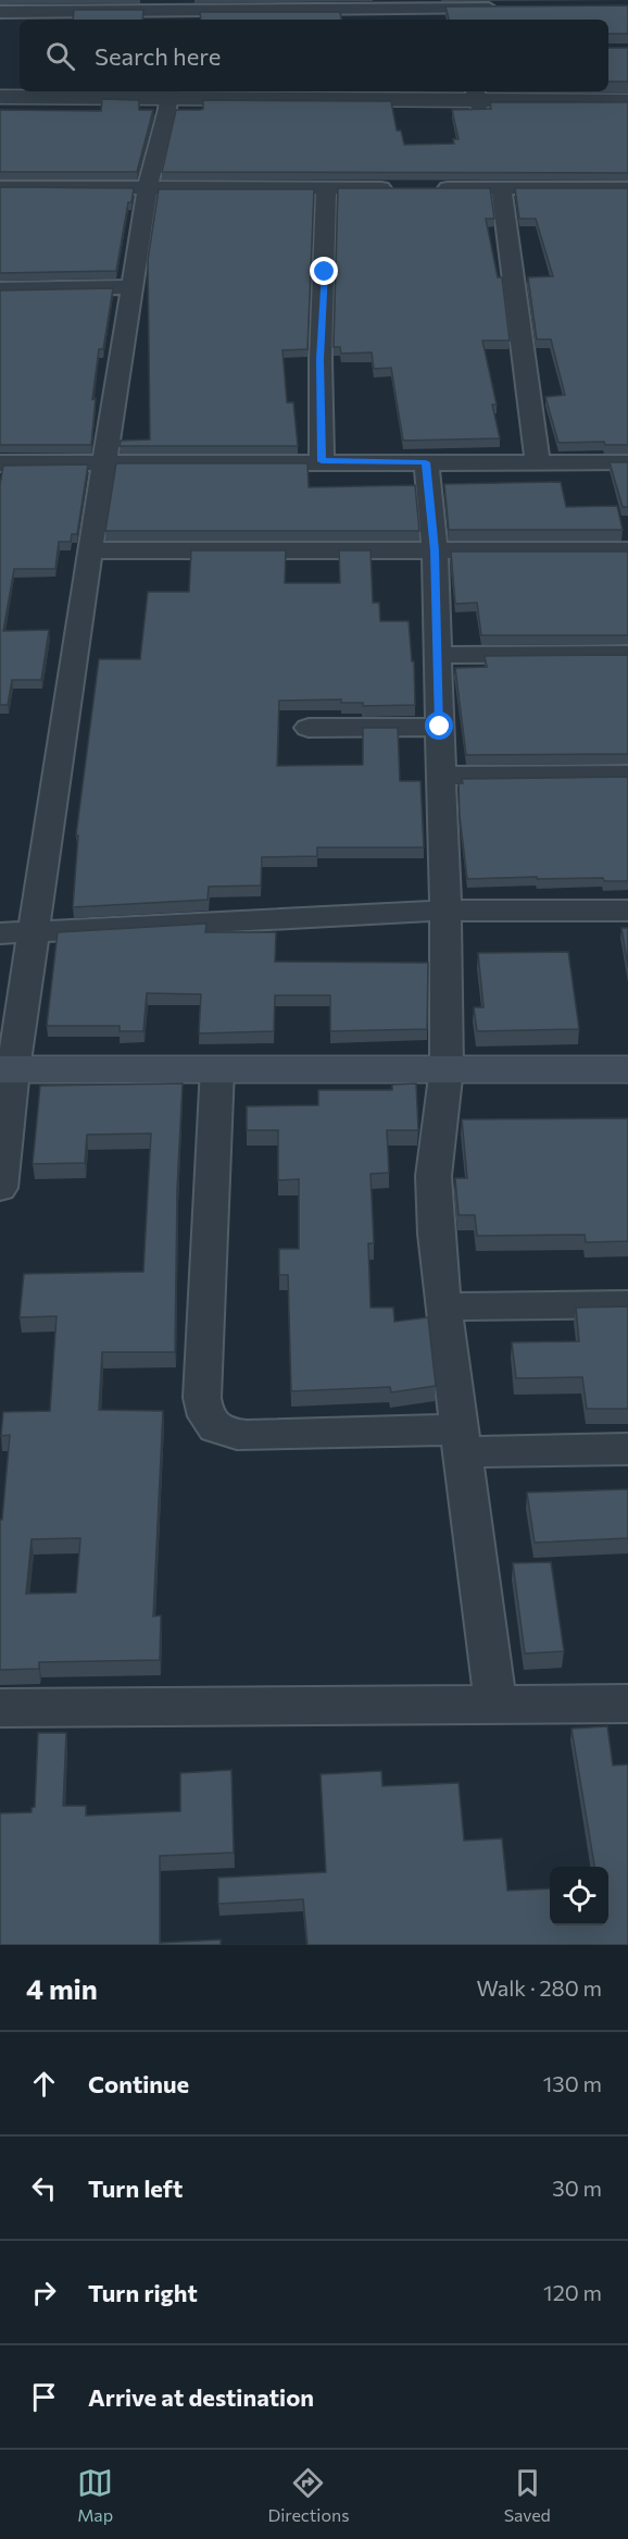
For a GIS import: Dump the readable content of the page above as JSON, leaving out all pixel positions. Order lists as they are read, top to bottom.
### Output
{
  "page": {
    "search": "Search here",
    "heading": ["4 min", "Walk · 280 m"],
    "list": [
      ["Continue", "130 m"],
      ["Turn left", "30 m"],
      ["Turn right", "120 m"],
      "Arrive at destination"
    ],
    "nav": ["Map", "Directions", "Saved"]
  }
}
